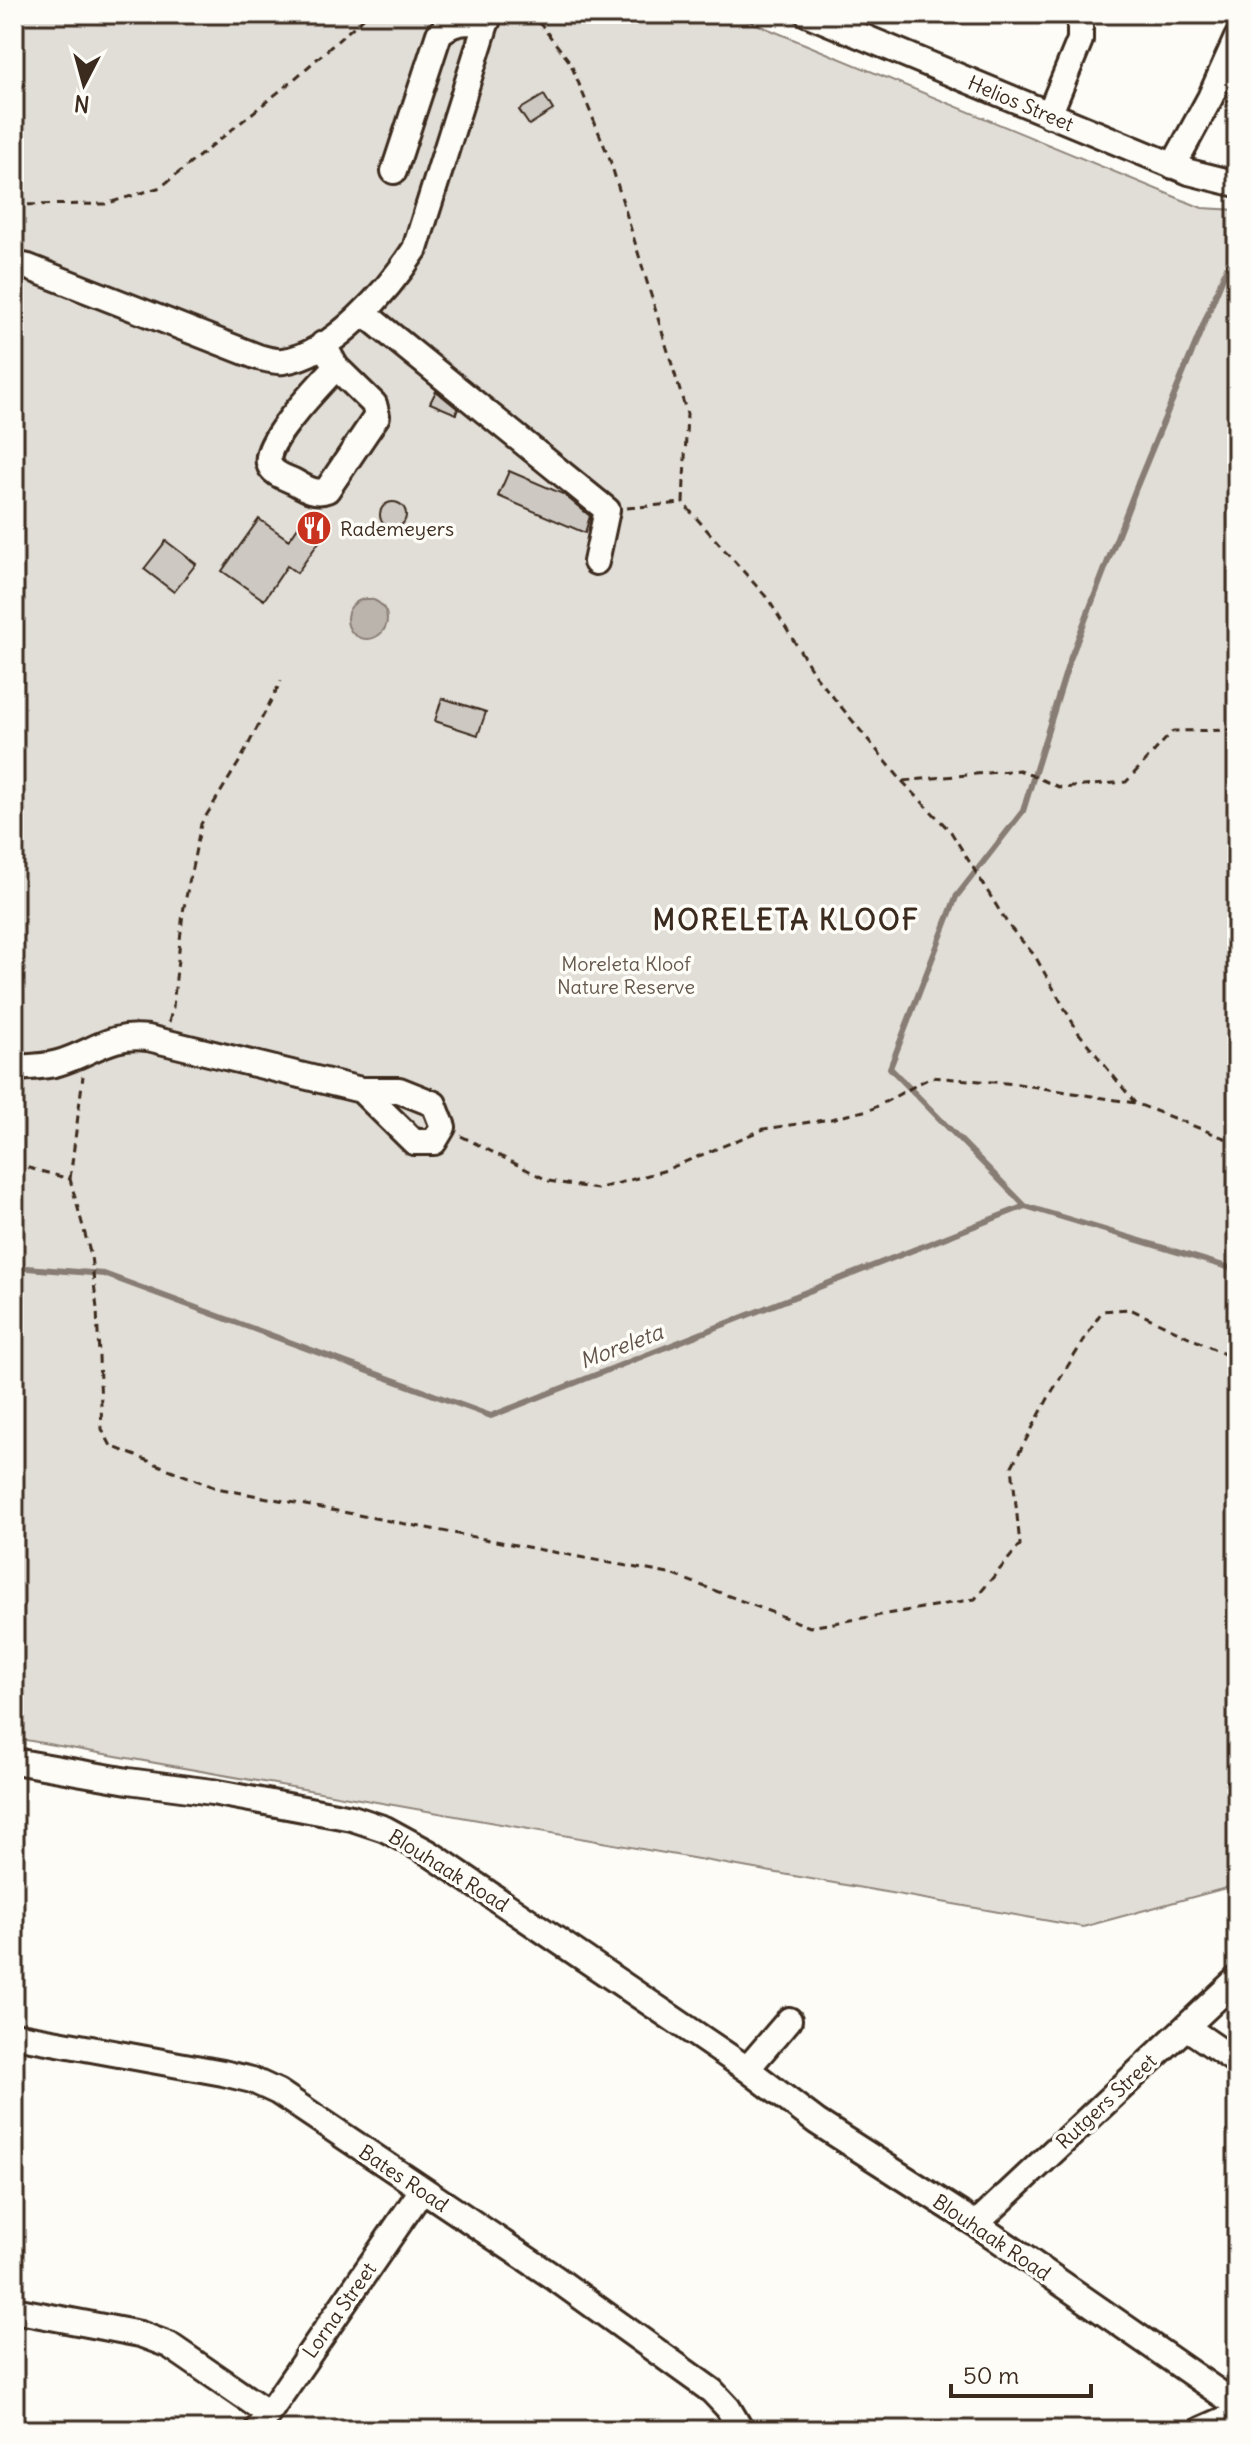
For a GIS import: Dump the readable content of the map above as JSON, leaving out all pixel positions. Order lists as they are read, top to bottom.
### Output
{
  "streets": {
    "street": [
      "Helios Street",
      "Blouhaak Road",
      "Rutgers Street",
      "Bates Road",
      "Lorna Street"
    ]
  },
  "crossings": [
    ["Blouhaak Road", "Rutgers Street"],
    ["Bates Road", "Lorna Street"]
  ],
  "districts": ["MORELETA KLOOF"],
  "water": ["Moreleta"],
  "parks": ["Moreleta Kloof Nature Reserve"],
  "places": {
    "restaurant": ["Rademeyers"]
  },
  "scale_bar": "50 m",
  "north": "bottom"
}
